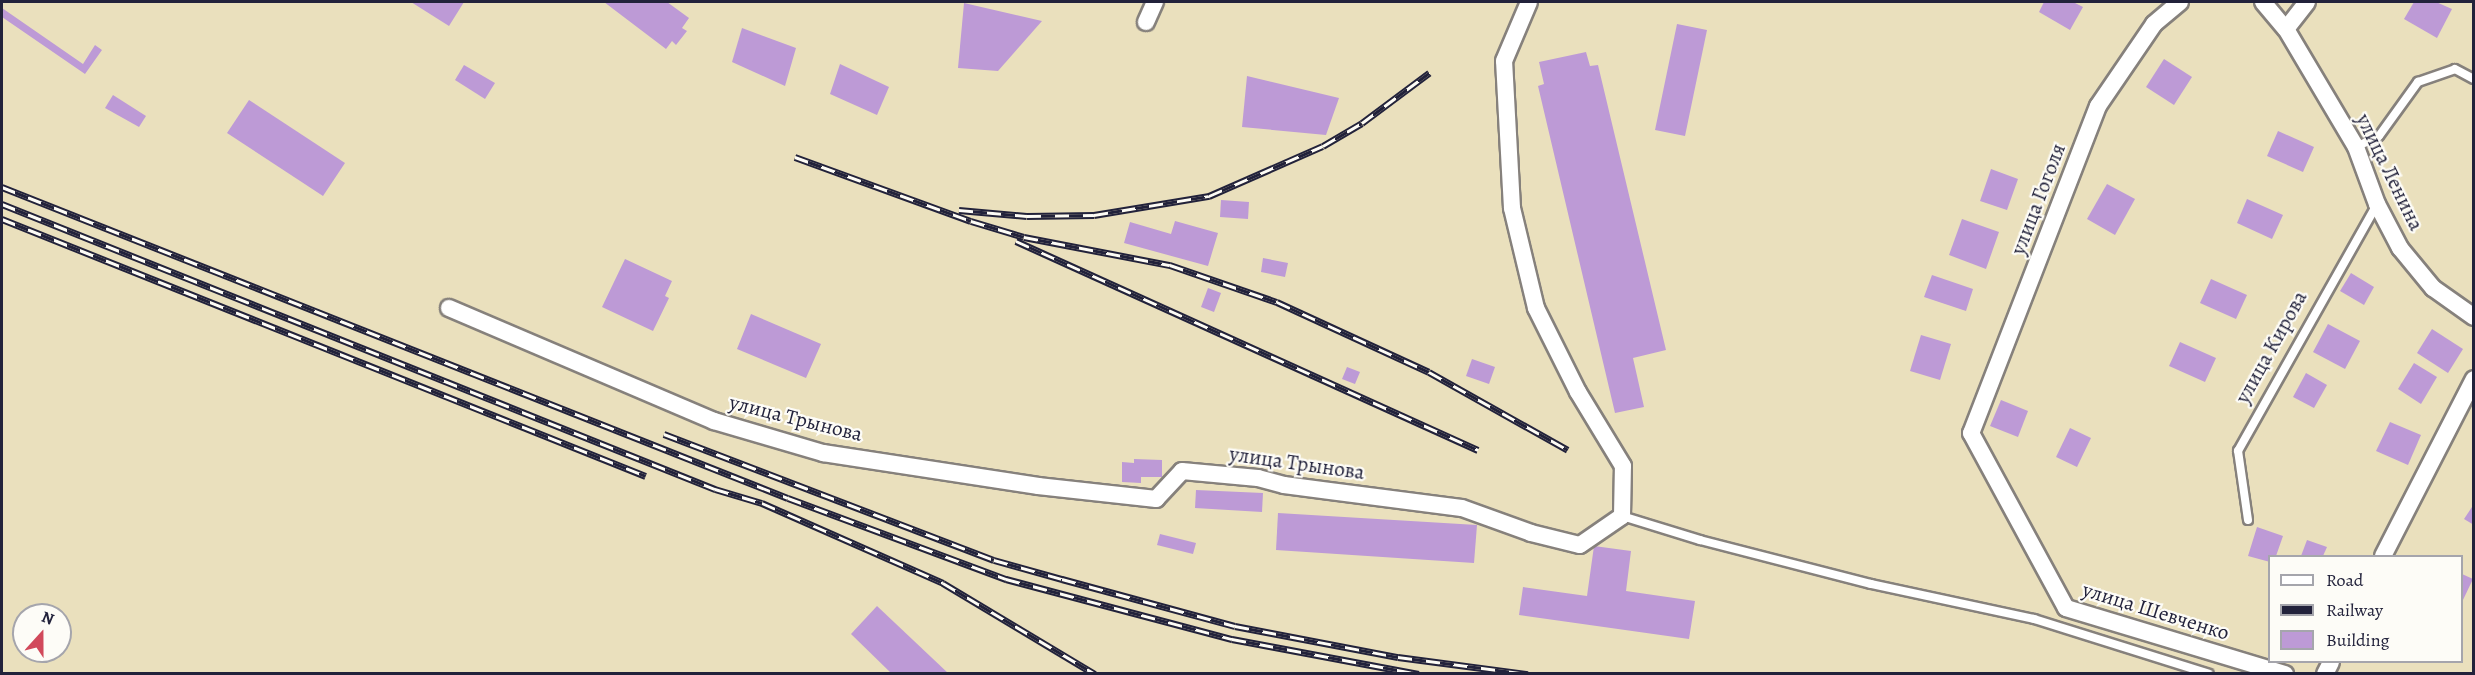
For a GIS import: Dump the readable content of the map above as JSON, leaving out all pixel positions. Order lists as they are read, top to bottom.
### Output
{
  "streets": {
    "street": [
      "улица Ленина",
      "улица Гоголя",
      "улица Трынова",
      "улица Шевченко"
    ],
    "lane": ["улица Кирова"]
  },
  "crossings": [
    ["улица Ленина", "улица Кирова"],
    ["улица Гоголя", "улица Шевченко"]
  ],
  "legend": ["Road", "Railway", "Building"],
  "north": "top"
}
